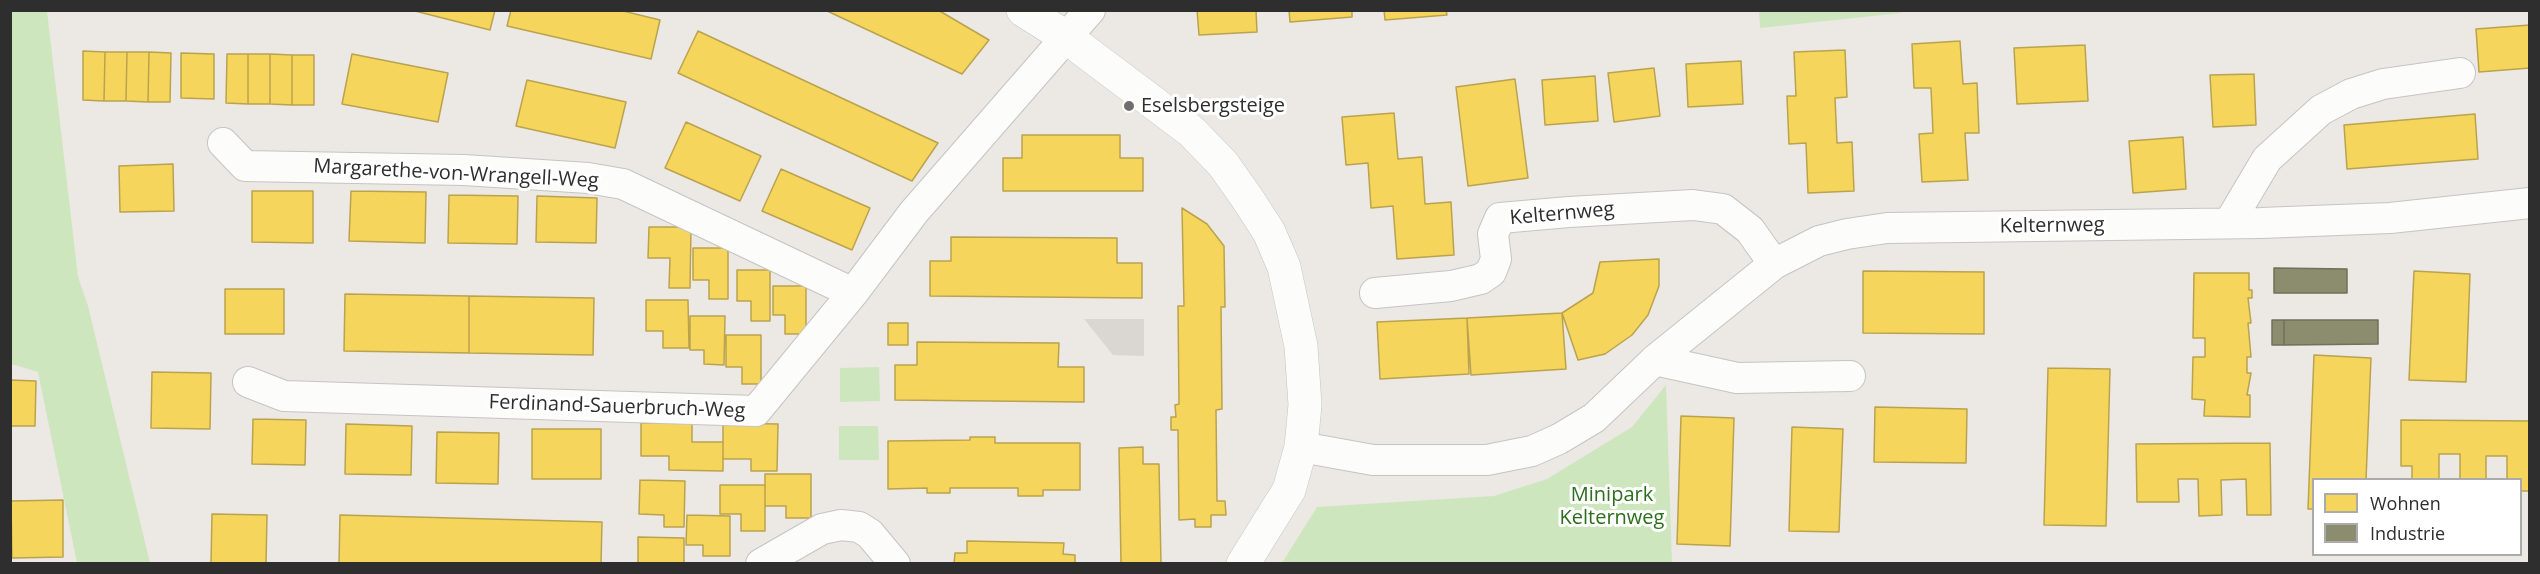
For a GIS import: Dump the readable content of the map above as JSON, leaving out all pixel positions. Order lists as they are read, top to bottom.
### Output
{
  "streets": {
    "street": ["Margarethe-von-Wrangell-Weg", "Kelternweg", "Ferdinand-Sauerbruch-Weg"]
  },
  "crossings": [
    ["Margarethe-von-Wrangell-Weg", "Ferdinand-Sauerbruch-Weg"]
  ],
  "parks": ["Minipark Kelternweg"],
  "places": ["Eselsbergsteige"],
  "legend": ["Wohnen", "Industrie"]
}
